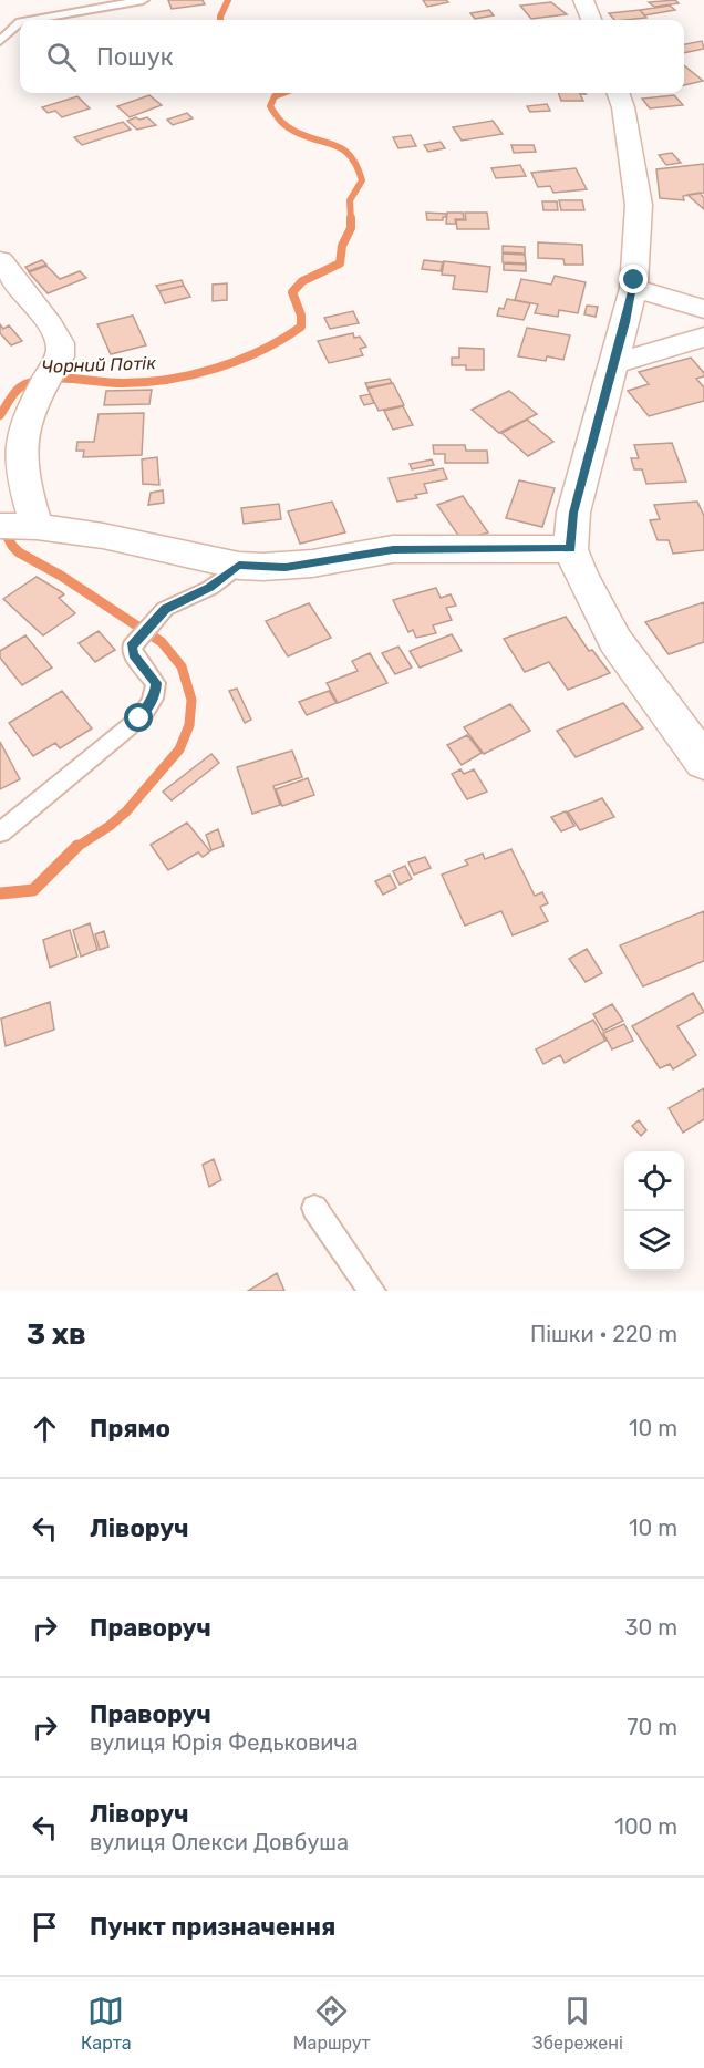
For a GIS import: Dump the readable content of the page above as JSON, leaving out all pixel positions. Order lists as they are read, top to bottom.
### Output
{
  "water": ["Чорний Потік"],
  "page": {
    "search": "Пошук",
    "heading": ["3 хв", "Пішки · 220 m"],
    "list": [
      ["Прямо", "10 m"],
      ["Ліворуч", "10 m"],
      ["Праворуч", "30 m"],
      ["Праворуч", "вулиця Юрія Федьковича", "70 m"],
      ["Ліворуч", "вулиця Олекси Довбуша", "100 m"],
      "Пункт призначення"
    ],
    "nav": ["Карта", "Маршрут", "Збережені"]
  }
}
